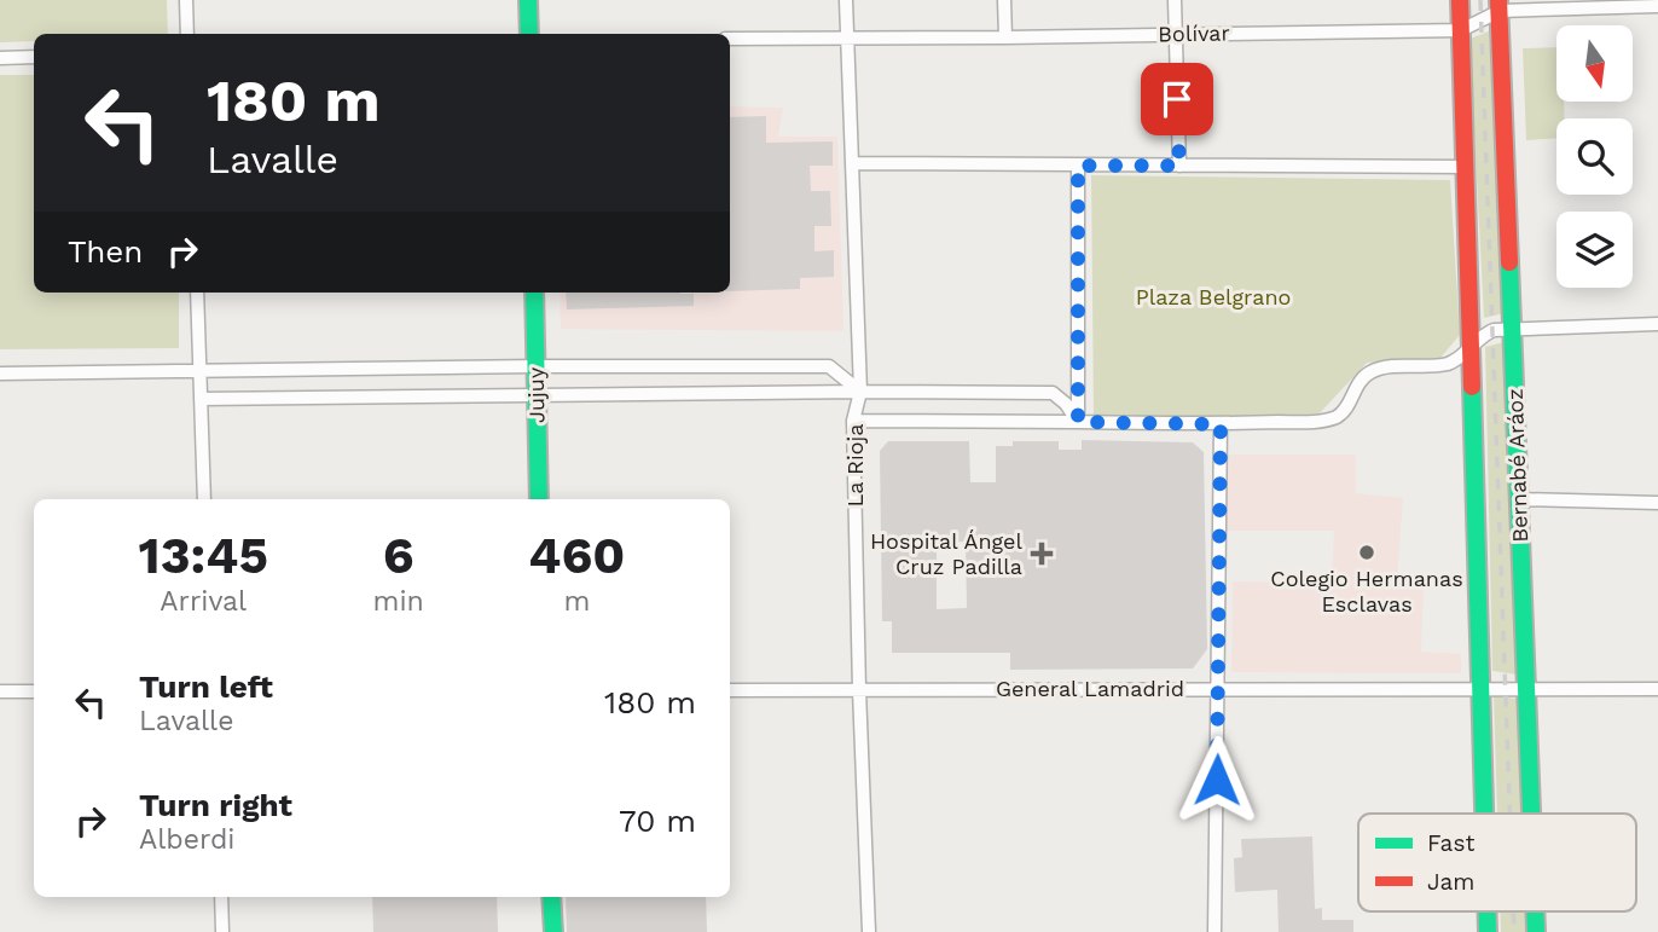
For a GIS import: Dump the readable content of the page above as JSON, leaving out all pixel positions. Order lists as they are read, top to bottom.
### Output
{
  "streets": {
    "street": [
      "Bolívar",
      "Jujuy",
      "La Rioja",
      "Bernabé Aráoz",
      "General Lamadrid"
    ]
  },
  "crossings": [
    ["Bolívar", "La Rioja"],
    ["Bolívar", "Bernabé Aráoz"],
    ["La Rioja", "General Lamadrid"],
    ["Bernabé Aráoz", "General Lamadrid"]
  ],
  "parks": ["Plaza Belgrano"],
  "places": {
    "other": ["Colegio Hermanas Esclavas"],
    "health": ["Hospital Ángel Cruz Padilla"]
  },
  "legend": ["Fast", "Jam"],
  "north": "bottom",
  "page": {
    "turn": ["180 m", "Lavalle"],
    "then": "Then",
    "eta": [
      "13:45",
      "Arrival",
      "6",
      "min",
      "460",
      "m"
    ],
    "list": [
      {
        "name": "Turn left",
        "note": "Lavalle",
        "value": "180 m"
      },
      {
        "name": "Turn right",
        "note": "Alberdi",
        "value": "70 m"
      }
    ]
  }
}
